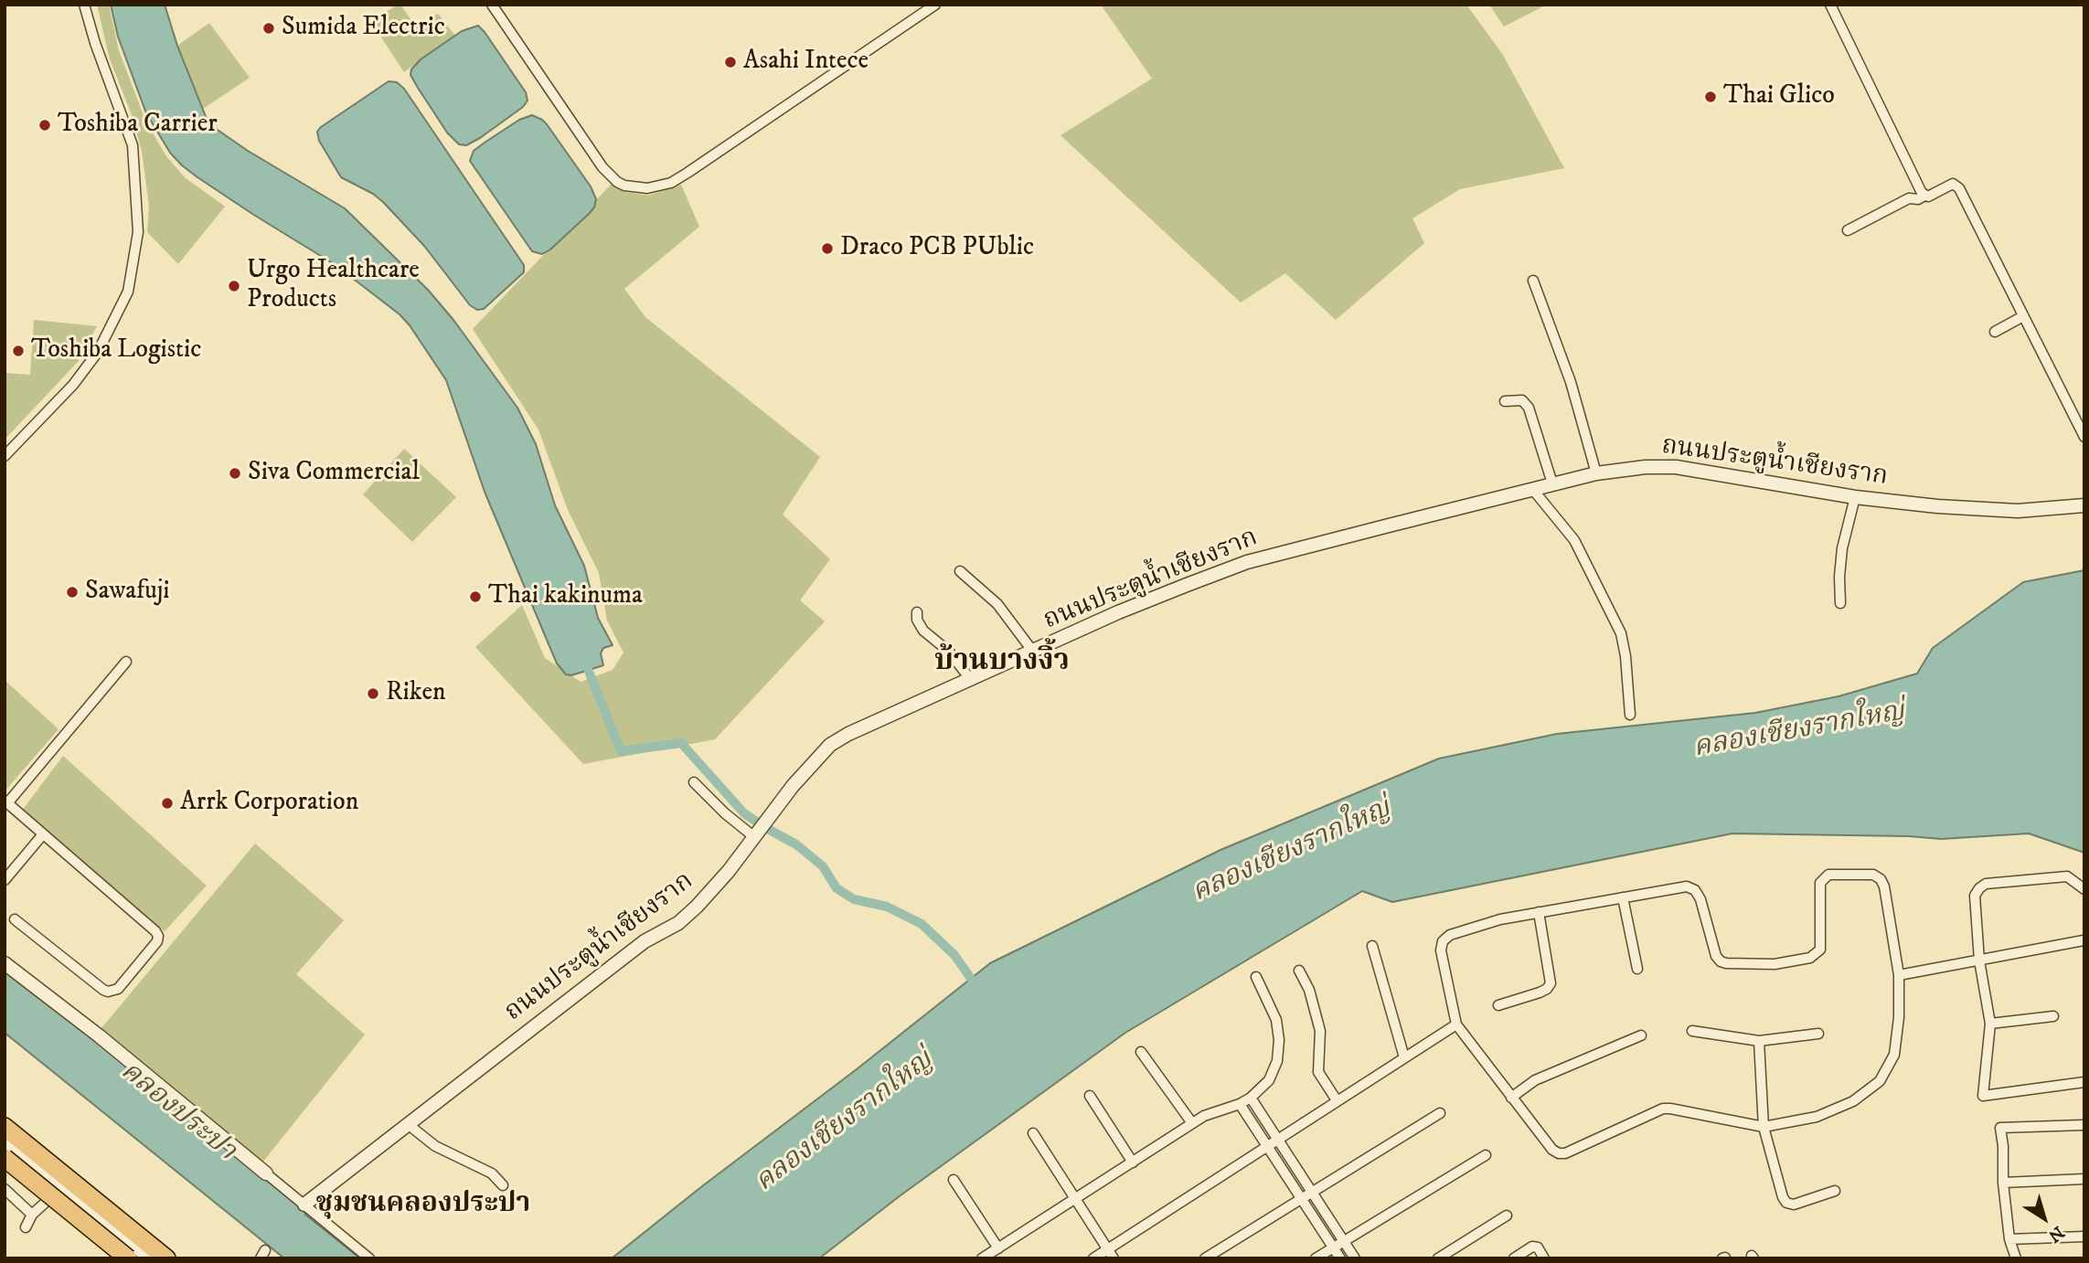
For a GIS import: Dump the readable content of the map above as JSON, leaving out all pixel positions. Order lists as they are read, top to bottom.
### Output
{
  "streets": {
    "street": ["ถนนประตูน้ำเชียงราก"]
  },
  "districts": ["บ้านบางงิ้ว", "ชุมชนคลองประปา"],
  "water": ["คลองเชียงรากใหญ่", "คลองประปา"],
  "places": [
    "Sumida Electric",
    "Asahi Intece",
    "Thai Glico",
    "Toshiba Carrier",
    "Draco PCB PUblic",
    "Urgo Healthcare Products",
    "Toshiba Logistic",
    "Siva Commercial",
    "Sawafuji",
    "Thai kakinuma",
    "Riken",
    "Arrk Corporation"
  ],
  "north": "bottom right"
}
